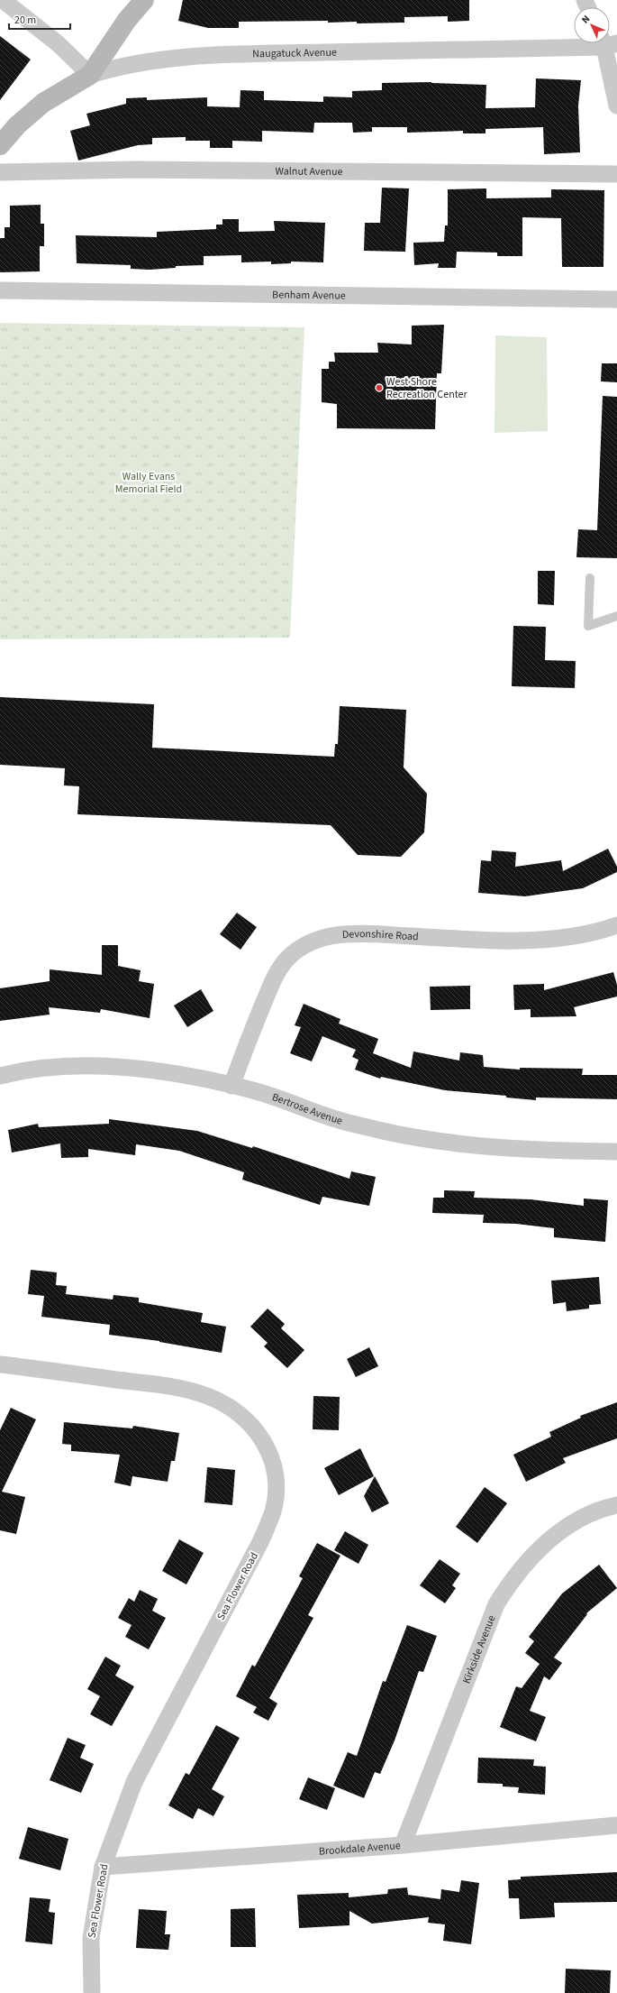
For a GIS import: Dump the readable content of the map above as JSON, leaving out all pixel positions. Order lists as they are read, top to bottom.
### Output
{
  "streets": {
    "street": [
      "Naugatuck Avenue",
      "Walnut Avenue",
      "Benham Avenue",
      "Devonshire Road",
      "Bertrose Avenue",
      "Sea Flower Road",
      "Kirkside Avenue",
      "Brookdale Avenue"
    ]
  },
  "crossings": [
    ["Devonshire Road", "Bertrose Avenue"],
    ["Sea Flower Road", "Brookdale Avenue"],
    ["Kirkside Avenue", "Brookdale Avenue"]
  ],
  "parks": ["Wally Evans Memorial Field"],
  "places": ["West Shore Recreation Center"],
  "scale_bar": "20 m",
  "north": "top left"
}
